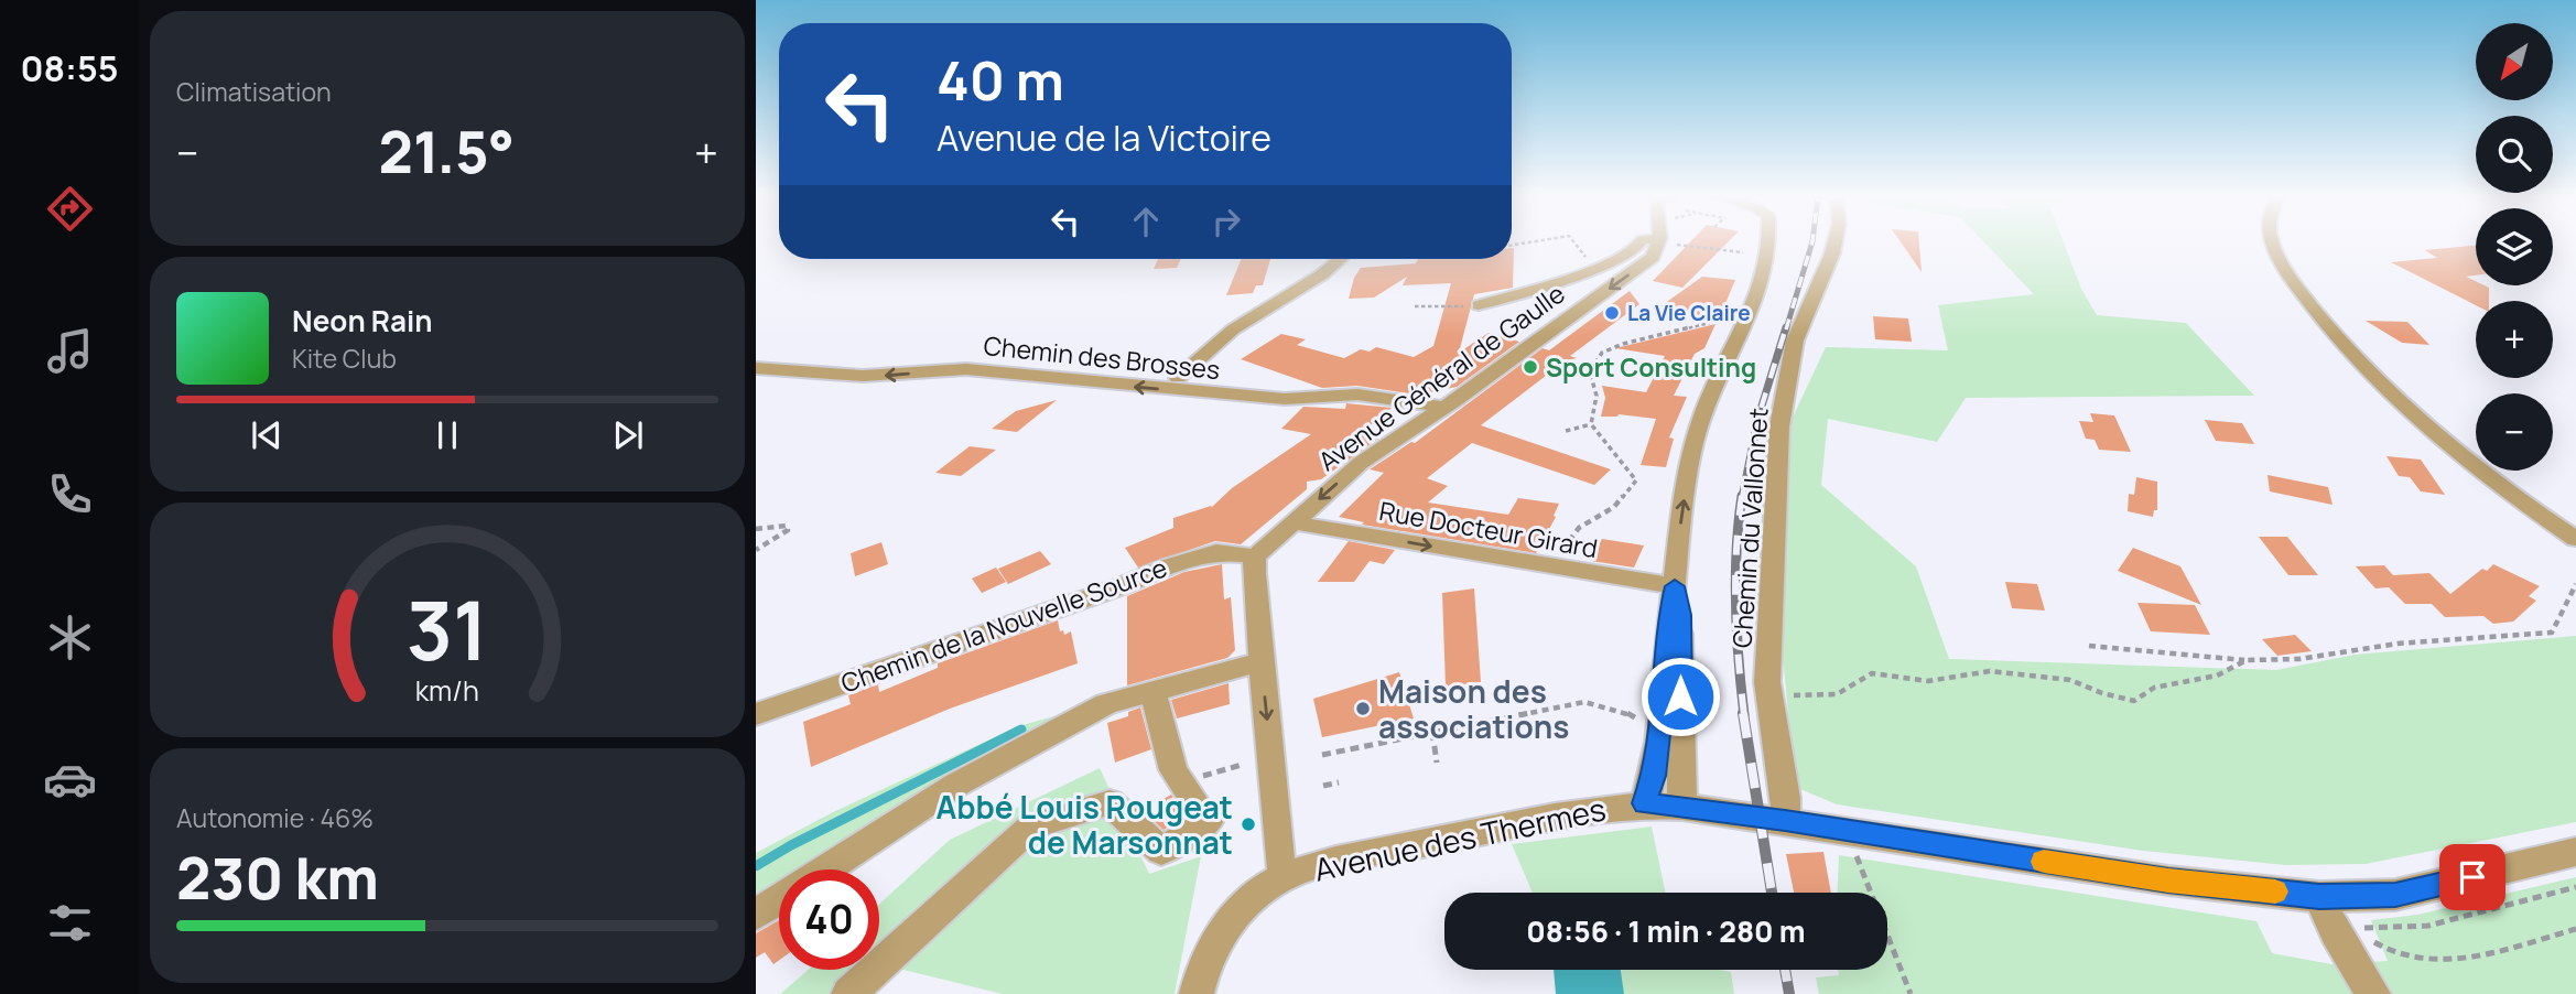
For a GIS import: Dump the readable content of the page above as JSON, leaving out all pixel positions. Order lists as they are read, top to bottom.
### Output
{
  "streets": {
    "street": [
      "Chemin des Brosses",
      "Avenue Général de Gaulle",
      "Chemin du Vallonnet",
      "Rue Docteur Girard",
      "Chemin de la Nouvelle Source",
      "Avenue des Thermes"
    ]
  },
  "crossings": [
    ["Chemin des Brosses", "Avenue Général de Gaulle"],
    ["Avenue Général de Gaulle", "Rue Docteur Girard"],
    ["Avenue Général de Gaulle", "Chemin de la Nouvelle Source"],
    ["Chemin du Vallonnet", "Avenue des Thermes"]
  ],
  "one_way": ["Chemin des Brosses", "Rue Docteur Girard"],
  "places": [
    "La Vie Claire",
    "Sport Consulting",
    "Maison des associations",
    "Abbé Louis Rougeat de Marsonnat"
  ],
  "north": "bottom left",
  "page": {
    "tabs": "08:55",
    "tile": [
      "Climatisation",
      ["Autonomie · 46%", "230 km"]
    ],
    "map_buttons": ["+", "−"],
    "turn": ["40 m", "Avenue de la Victoire"],
    "heat": ["−", "21.5°", "+"],
    "song": ["Neon Rain", "Kite Club"],
    "limit": "40",
    "trip": "08:56 · 1 min · 280 m",
    "gauge": ["31", "km/h"]
  }
}
